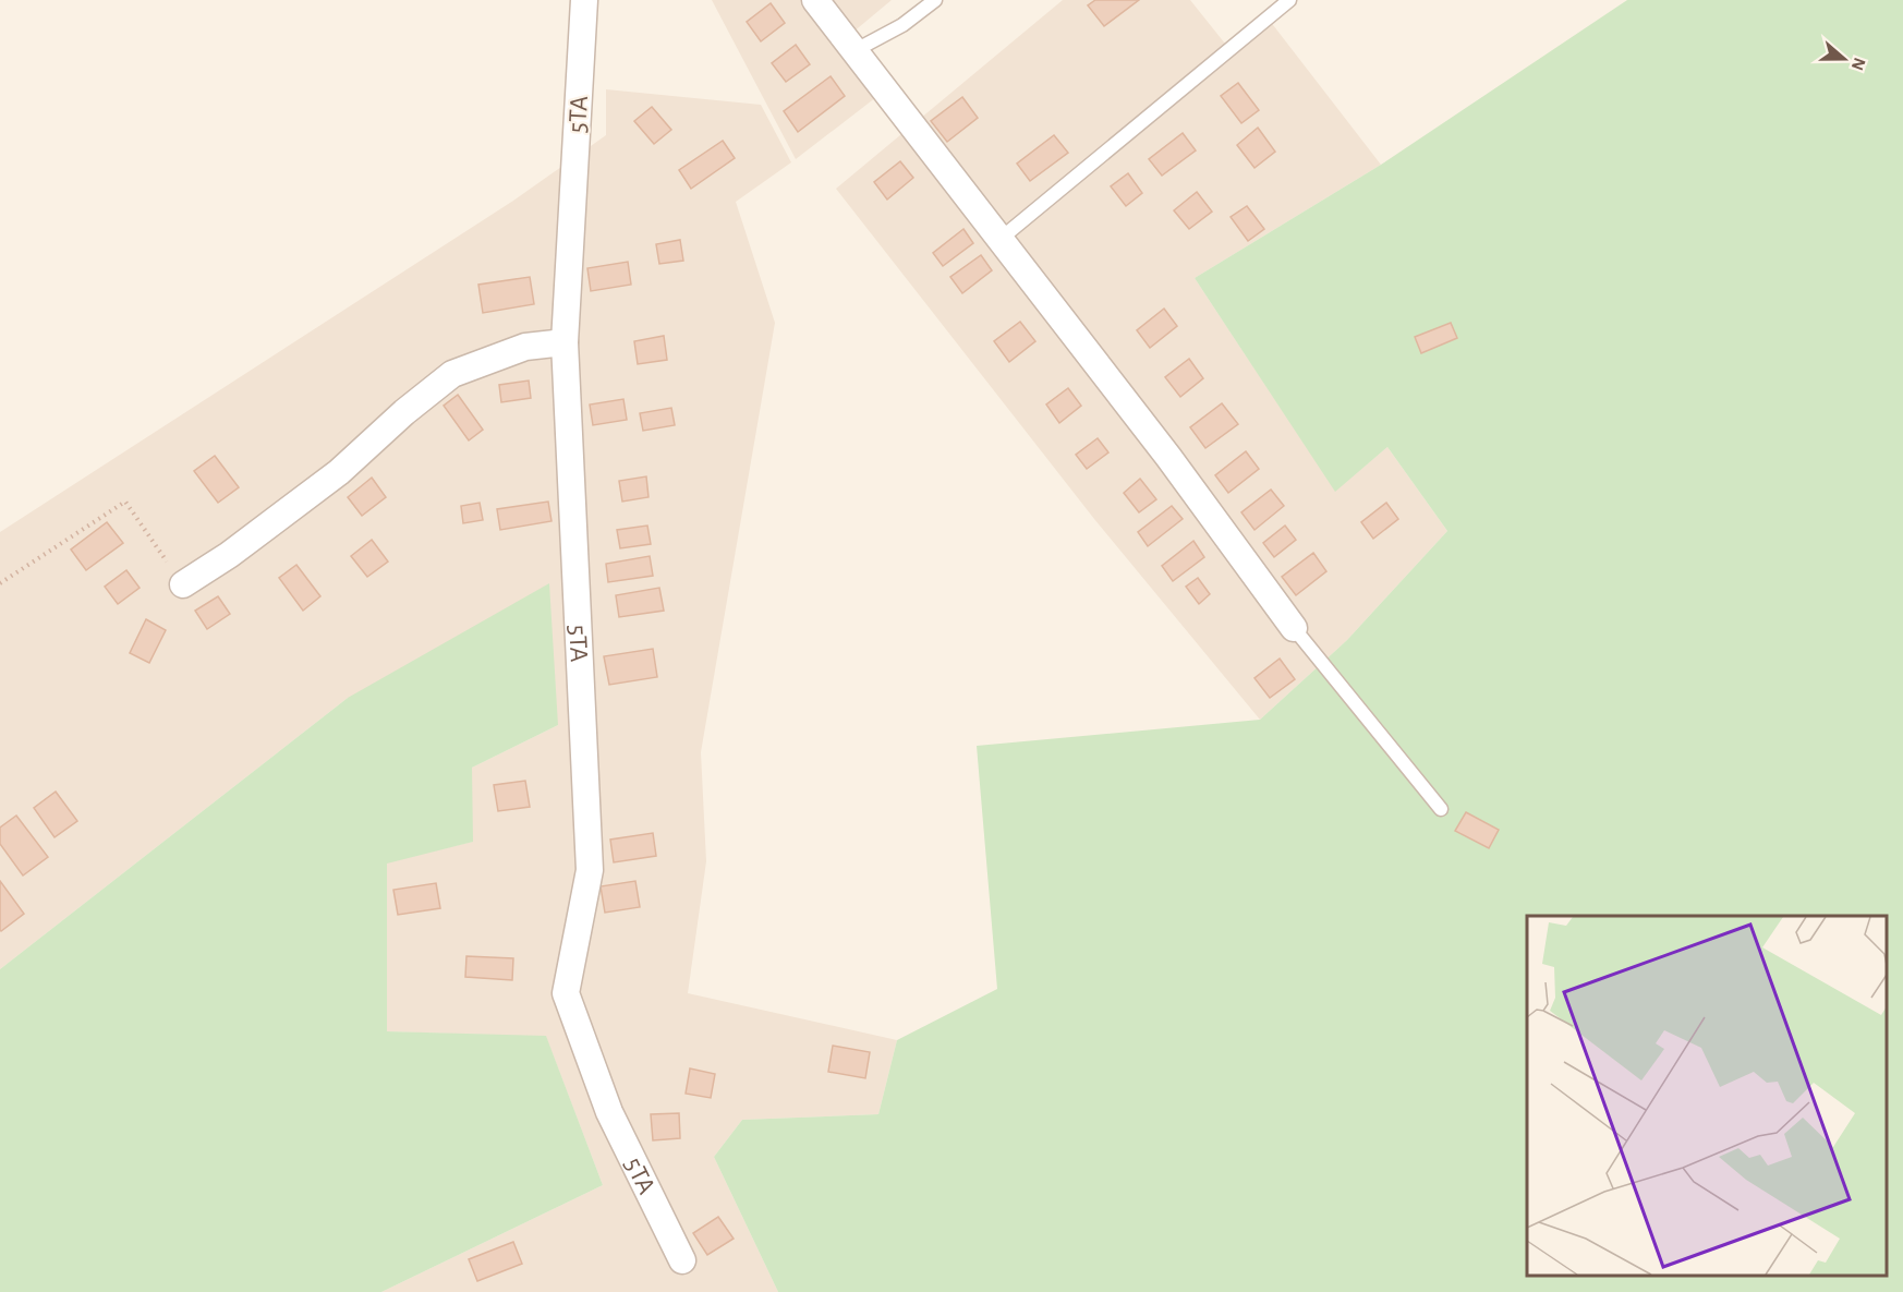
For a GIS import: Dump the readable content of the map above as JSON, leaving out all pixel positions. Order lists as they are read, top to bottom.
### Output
{
  "streets": {
    "street": ["5TA"]
  },
  "north": "right"
}
